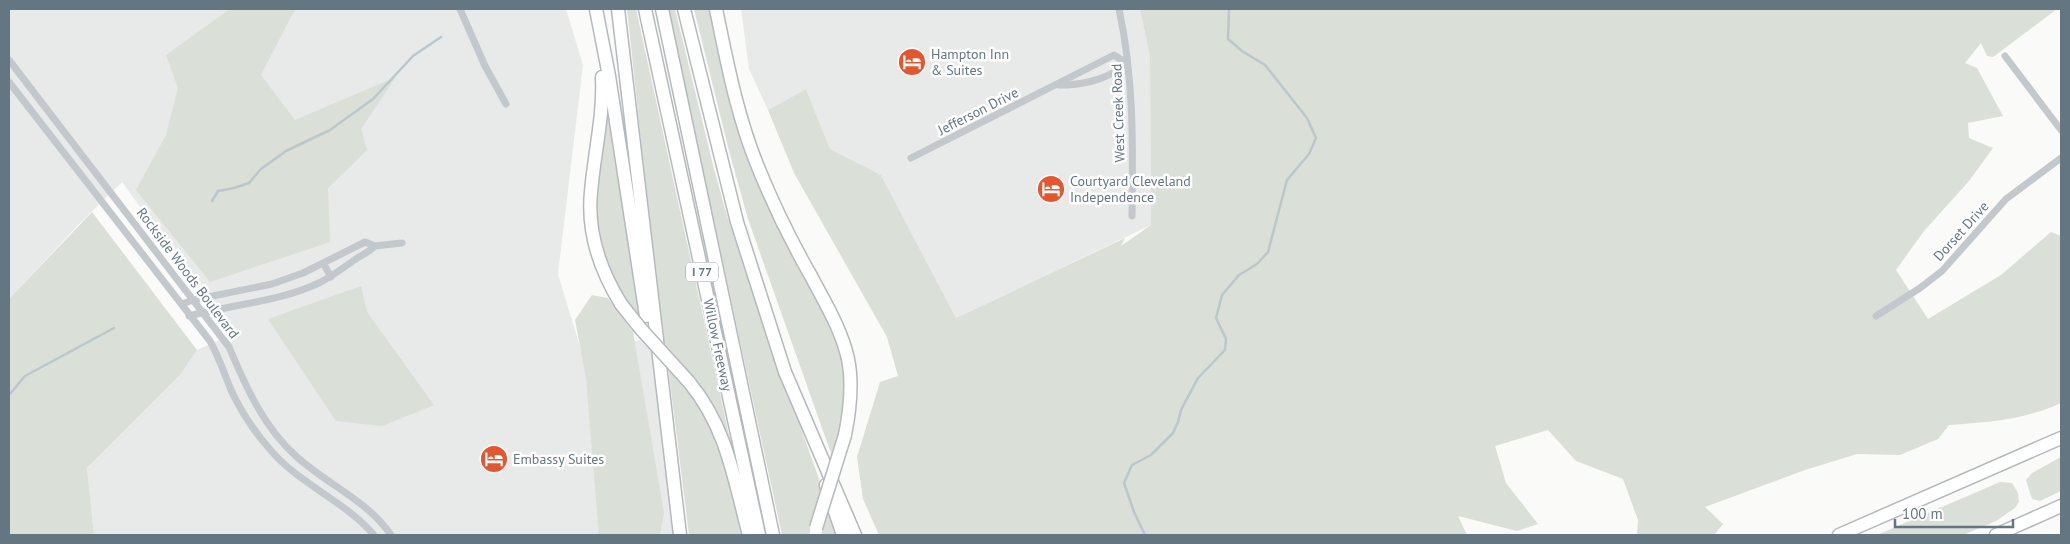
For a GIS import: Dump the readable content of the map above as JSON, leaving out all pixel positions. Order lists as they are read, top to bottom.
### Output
{
  "streets": {
    "highway": ["I 77", "Willow Freeway"],
    "street": [
      "Jefferson Drive",
      "West Creek Road",
      "Dorset Drive",
      "Rockside Woods Boulevard"
    ]
  },
  "crossings": [
    ["Jefferson Drive", "West Creek Road"]
  ],
  "places": {
    "hotel": ["Hampton Inn & Suites", "Courtyard Cleveland Independence", "Embassy Suites"]
  },
  "scale_bar": "100 m"
}
